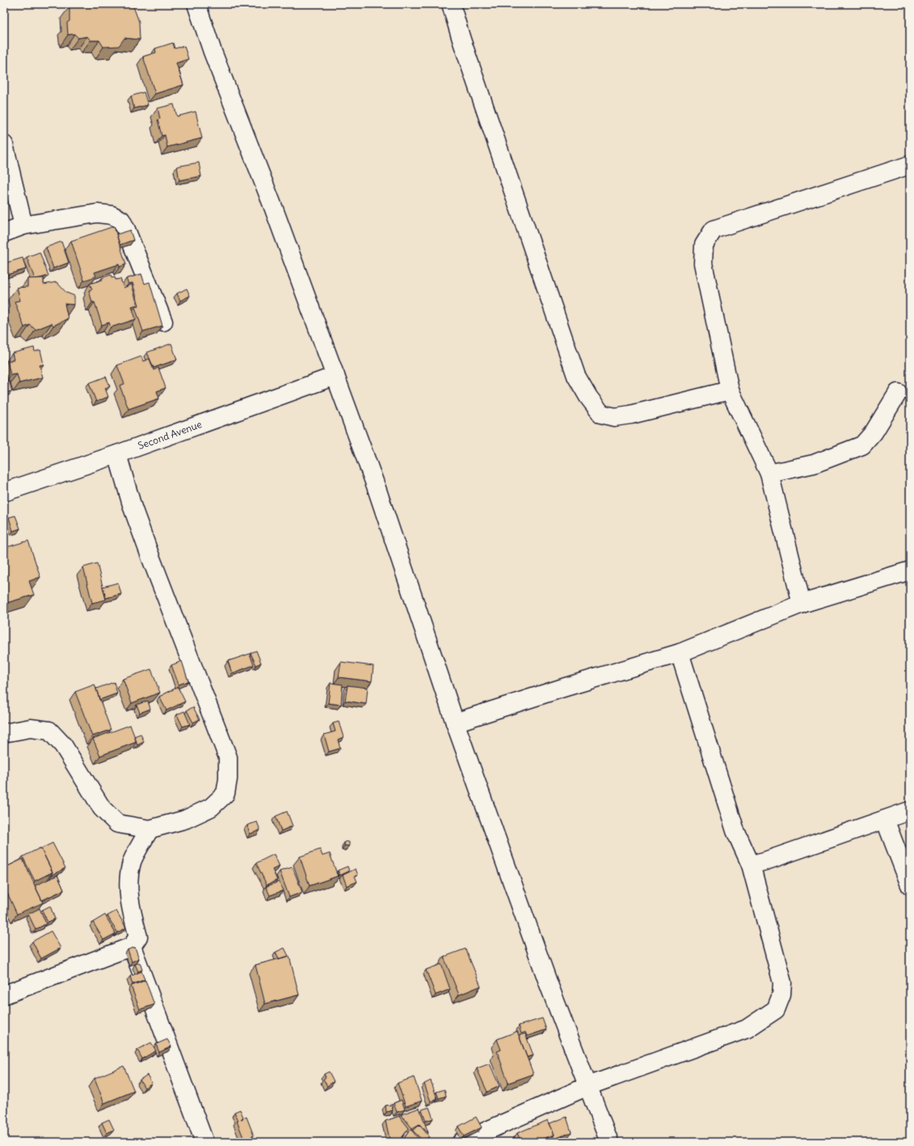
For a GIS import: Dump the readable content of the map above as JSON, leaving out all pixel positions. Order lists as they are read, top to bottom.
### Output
{
  "streets": {
    "street": ["Second Avenue"]
  }
}
